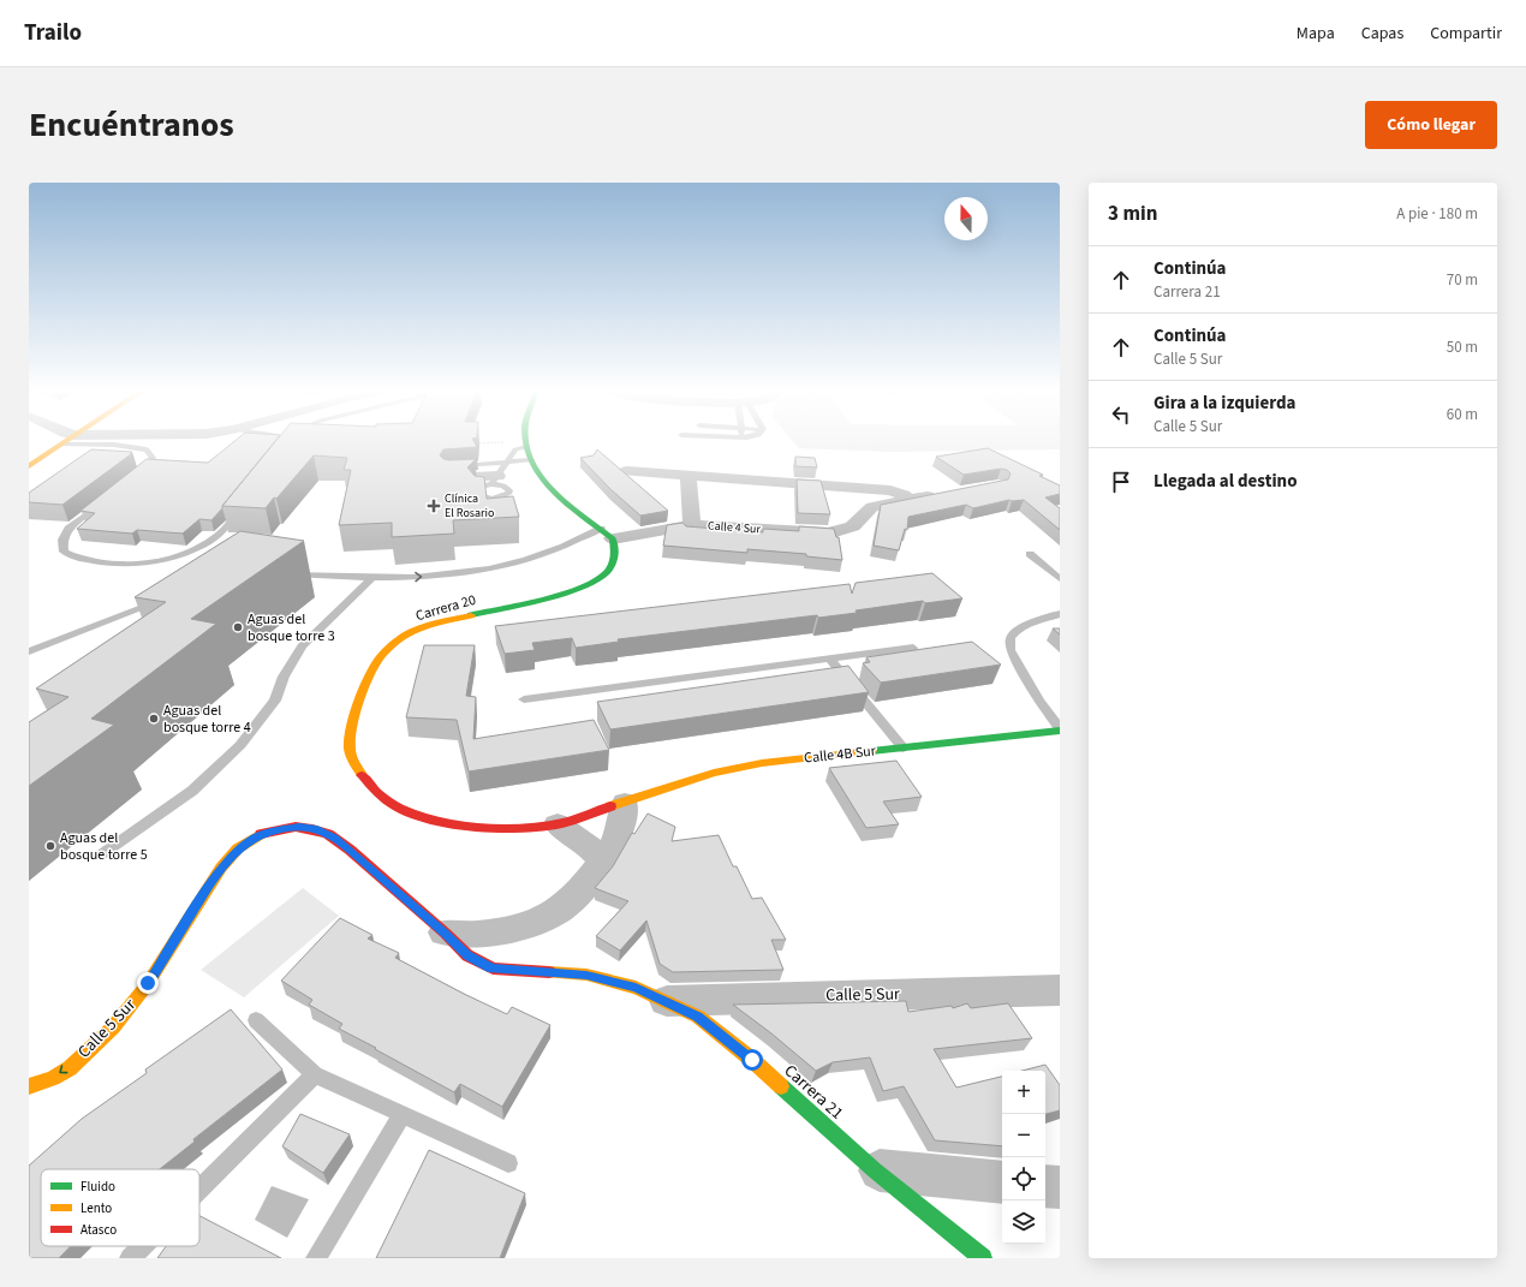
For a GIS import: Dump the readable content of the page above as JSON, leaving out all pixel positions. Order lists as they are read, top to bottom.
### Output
{
  "streets": {
    "street": [
      "Calle 4 Sur",
      "Carrera 20",
      "Calle 4B Sur",
      "Calle 5 Sur",
      "Carrera 21"
    ]
  },
  "crossings": [
    ["Calle 4 Sur", "Carrera 20"],
    ["Carrera 20", "Calle 4B Sur"],
    ["Calle 5 Sur", "Carrera 21"]
  ],
  "places": {
    "health": ["Clínica El Rosario"],
    "other": ["Aguas del bosque torre 3", "Aguas del bosque torre 4", "Aguas del bosque torre 5"]
  },
  "legend": ["Fluido", "Lento", "Atasco"],
  "north": "top",
  "page": {
    "header": "Trailo",
    "nav": ["Mapa", "Capas", "Compartir"],
    "title": "Encuéntranos",
    "buttons": "Cómo llegar",
    "heading": ["3 min", "A pie · 180 m"],
    "list": [
      ["Continúa", "Carrera 21", "70 m"],
      ["Continúa", "Calle 5 Sur", "50 m"],
      ["Gira a la izquierda", "Calle 5 Sur", "60 m"],
      "Llegada al destino"
    ],
    "map_buttons": ["+", "−"]
  }
}
